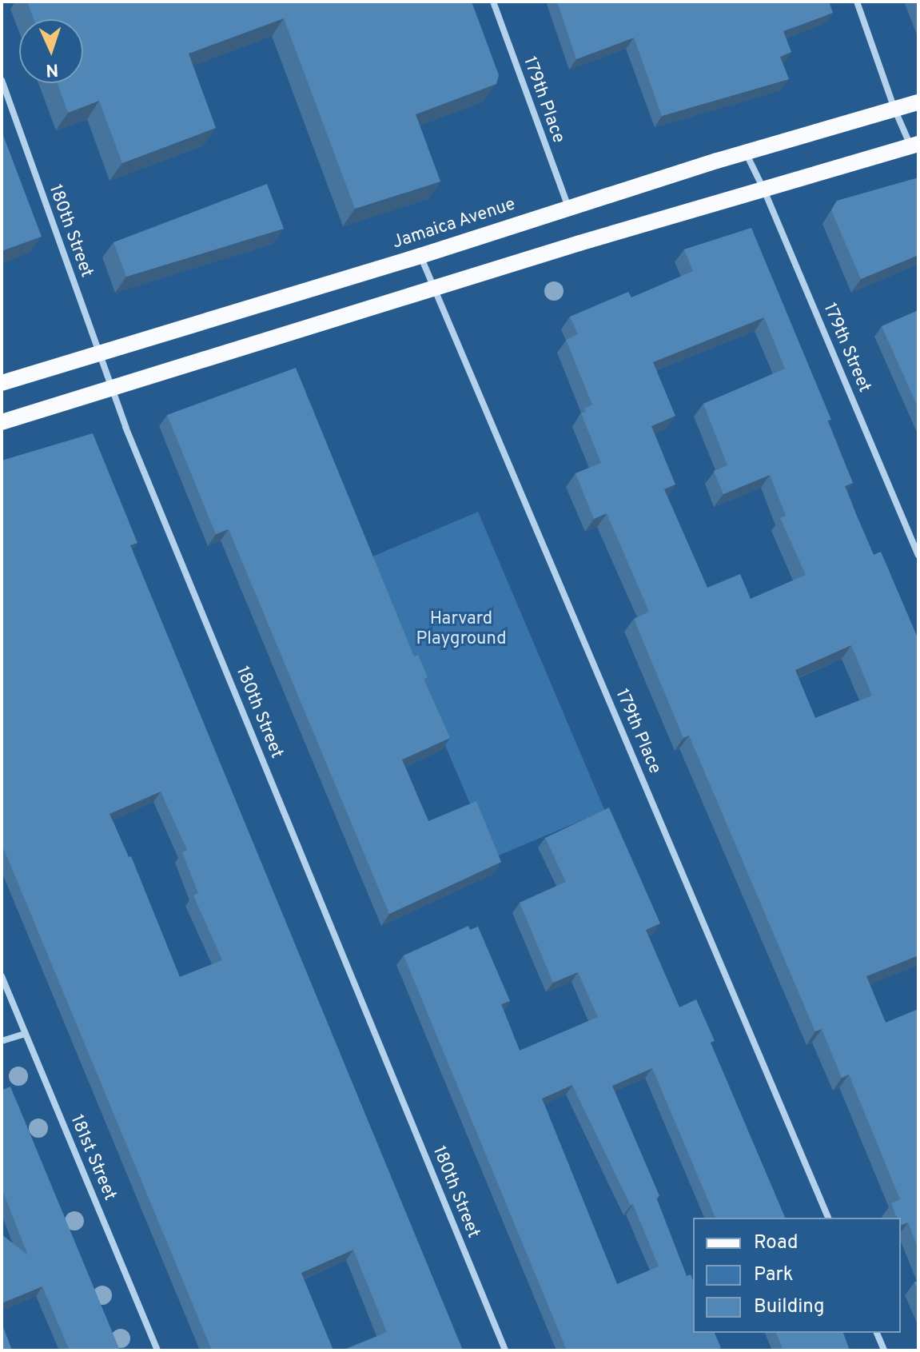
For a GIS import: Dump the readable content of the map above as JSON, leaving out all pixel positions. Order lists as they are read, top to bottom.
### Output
{
  "streets": {
    "main road": ["Jamaica Avenue"],
    "street": [
      "179th Place",
      "180th Street",
      "179th Street",
      "181st Street"
    ]
  },
  "crossings": [
    ["179th Place", "Jamaica Avenue"],
    ["Jamaica Avenue", "180th Street"],
    ["Jamaica Avenue", "179th Street"]
  ],
  "parks": ["Harvard Playground"],
  "legend": ["Road", "Park", "Building"],
  "north": "bottom"
}
